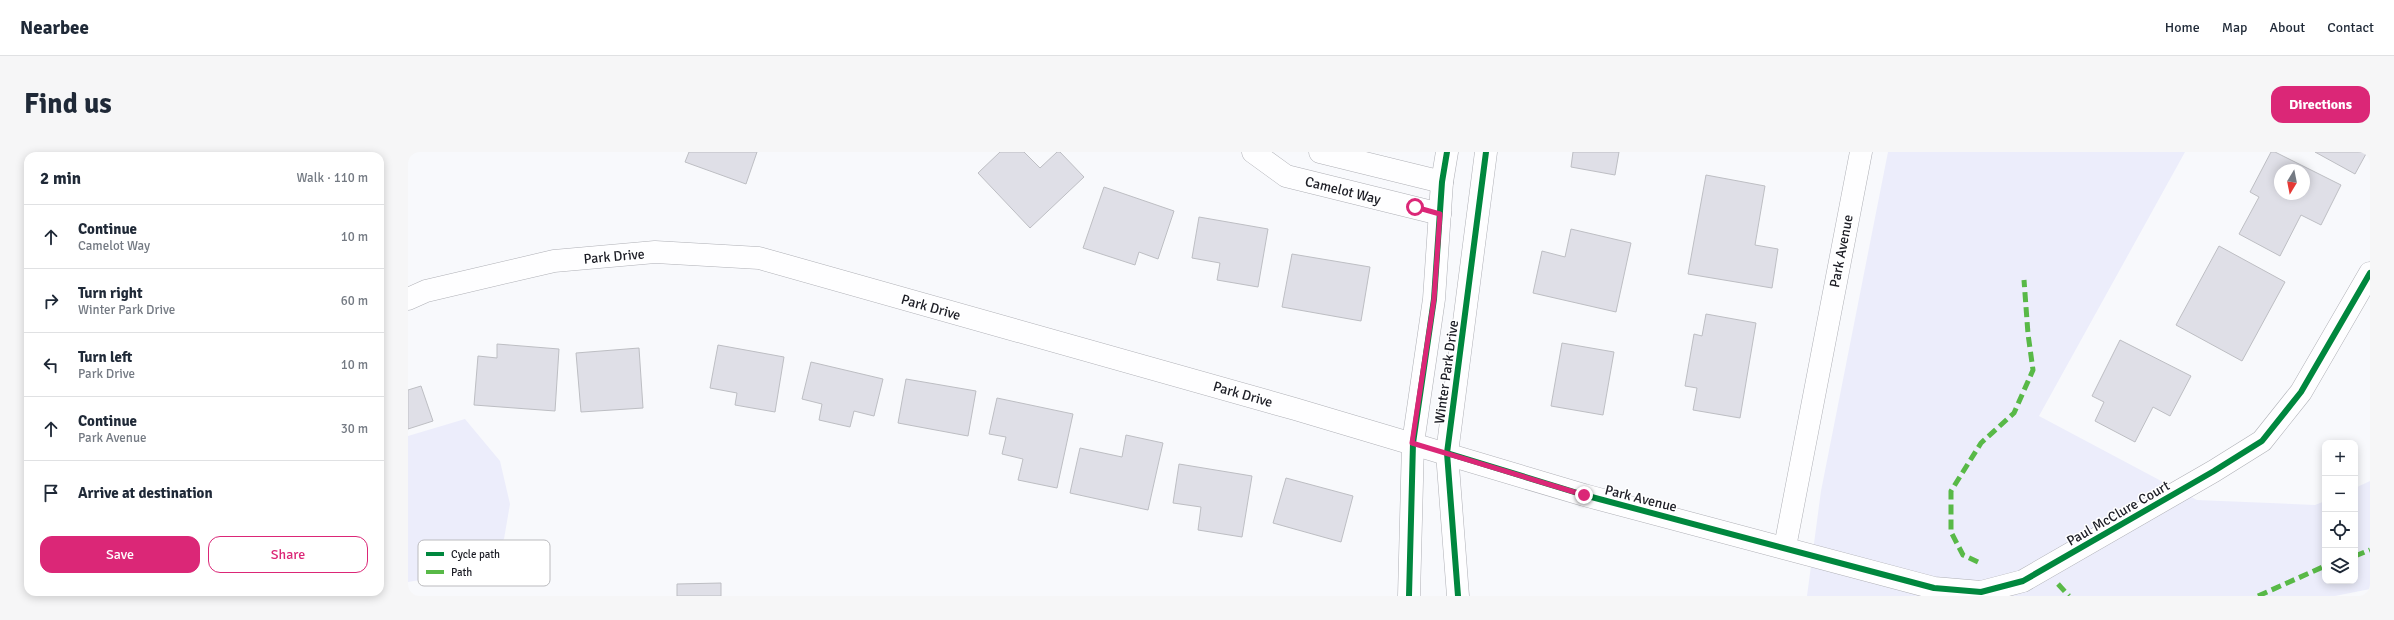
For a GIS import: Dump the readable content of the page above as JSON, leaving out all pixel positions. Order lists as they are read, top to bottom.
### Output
{
  "streets": {
    "street": [
      "Camelot Way",
      "Park Avenue",
      "Park Drive",
      "Winter Park Drive",
      "Paul McClure Court"
    ]
  },
  "crossings": [
    ["Camelot Way", "Winter Park Drive"],
    ["Park Avenue", "Park Drive"],
    ["Park Avenue", "Winter Park Drive"],
    ["Park Avenue", "Paul McClure Court"],
    ["Park Drive", "Winter Park Drive"]
  ],
  "legend": ["Cycle path", "Path"],
  "north": "bottom",
  "page": {
    "header": "Nearbee",
    "nav": [
      "Home",
      "Map",
      "About",
      "Contact"
    ],
    "buttons": [
      "Directions",
      ["Save", "Share"]
    ],
    "title": "Find us",
    "heading": ["2 min", "Walk · 110 m"],
    "list": [
      ["Continue", "Camelot Way", "10 m"],
      ["Turn right", "Winter Park Drive", "60 m"],
      ["Turn left", "Park Drive", "10 m"],
      ["Continue", "Park Avenue", "30 m"],
      "Arrive at destination"
    ],
    "map_buttons": ["+", "−"]
  }
}
